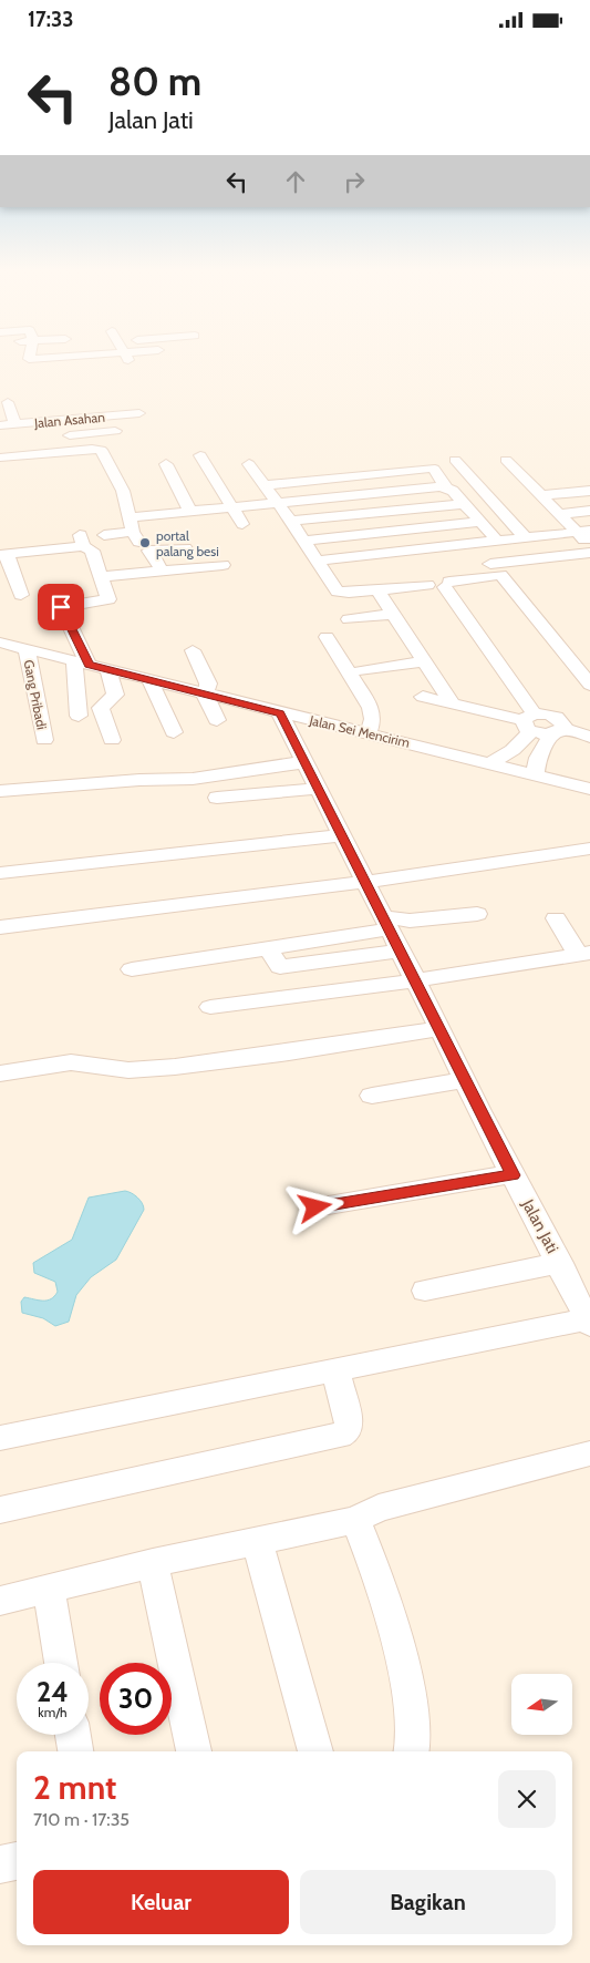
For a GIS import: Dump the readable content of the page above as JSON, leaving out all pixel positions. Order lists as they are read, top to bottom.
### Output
{
  "streets": {
    "street": [
      "Jalan Asahan",
      "Gang Pribadi",
      "Jalan Sei Mencirim",
      "Jalan Jati"
    ]
  },
  "crossings": [
    ["Gang Pribadi", "Jalan Sei Mencirim"],
    ["Jalan Sei Mencirim", "Jalan Jati"]
  ],
  "places": ["portal palang besi"],
  "north": "left",
  "page": {
    "status": "17:33",
    "turn": ["80 m", "Jalan Jati"],
    "speed": "24 km/h",
    "limit": "30",
    "heading": ["2 mnt", "710 m · 17:35"],
    "buttons": ["Keluar", "Bagikan"]
  }
}
